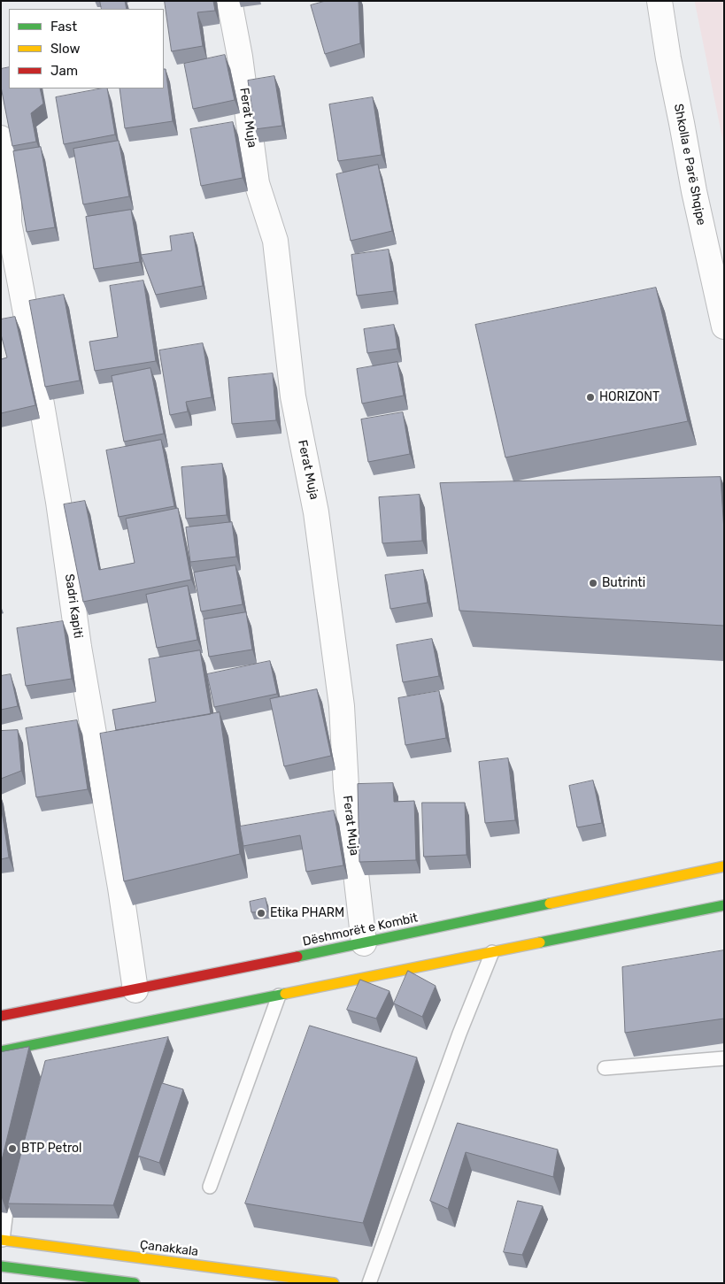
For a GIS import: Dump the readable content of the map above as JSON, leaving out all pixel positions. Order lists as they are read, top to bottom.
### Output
{
  "streets": {
    "street": [
      "Ferat Muja",
      "Shkolla e Parë Shqipe",
      "Sadri Kapiti",
      "Dëshmorët e Kombit",
      "Çanakkala"
    ]
  },
  "crossings": [
    ["Ferat Muja", "Dëshmorët e Kombit"],
    ["Sadri Kapiti", "Dëshmorët e Kombit"]
  ],
  "places": [
    "HORIZONT",
    "Butrinti",
    "Etika PHARM",
    "BTP Petrol"
  ],
  "legend": ["Fast", "Slow", "Jam"]
}
